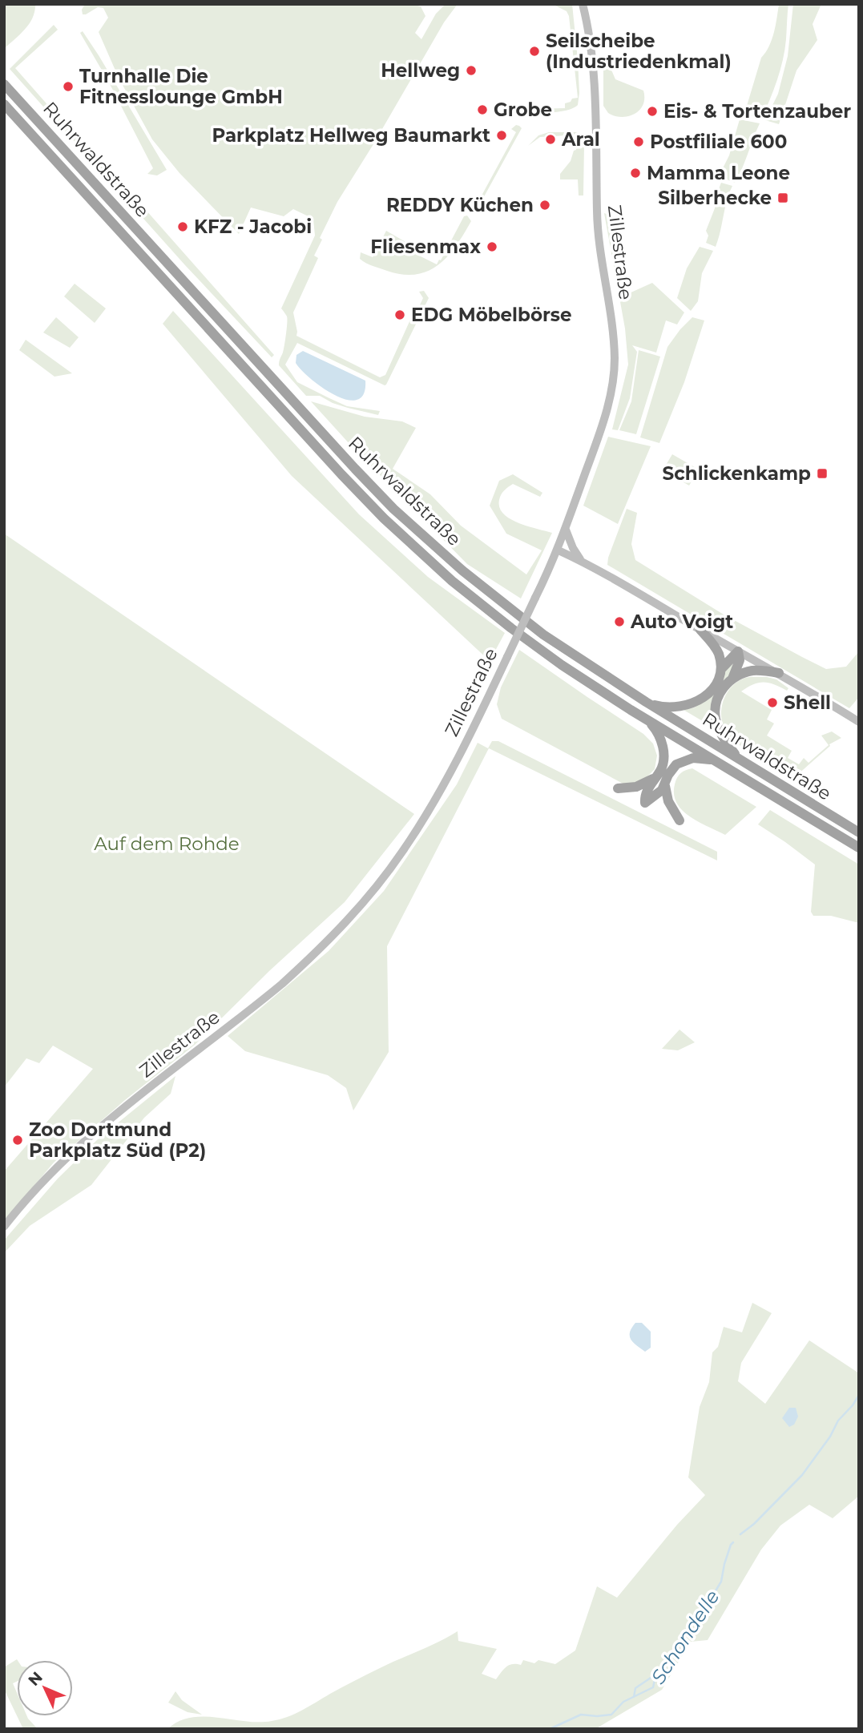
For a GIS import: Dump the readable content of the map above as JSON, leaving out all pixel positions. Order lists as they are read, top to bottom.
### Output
{
  "streets": {
    "highway": ["Ruhrwaldstraße"],
    "main road": ["Zillestraße"]
  },
  "water": ["Schondelle"],
  "parks": ["Auf dem Rohde"],
  "places": {
    "other": [
      "Seilscheibe (Industriedenkmal)",
      "Hellweg",
      "Turnhalle Die Fitnesslounge GmbH",
      "Grobe",
      "Eis- & Tortenzauber",
      "Parkplatz Hellweg Baumarkt",
      "Aral",
      "Postfiliale 600",
      "Mamma Leone",
      "REDDY Küchen",
      "KFZ - Jacobi",
      "Fliesenmax",
      "EDG Möbelbörse",
      "Auto Voigt",
      "Shell",
      "Zoo Dortmund Parkplatz Süd (P2)"
    ],
    "transit": ["Silberhecke", "Schlickenkamp"]
  },
  "north": "top left"
}
